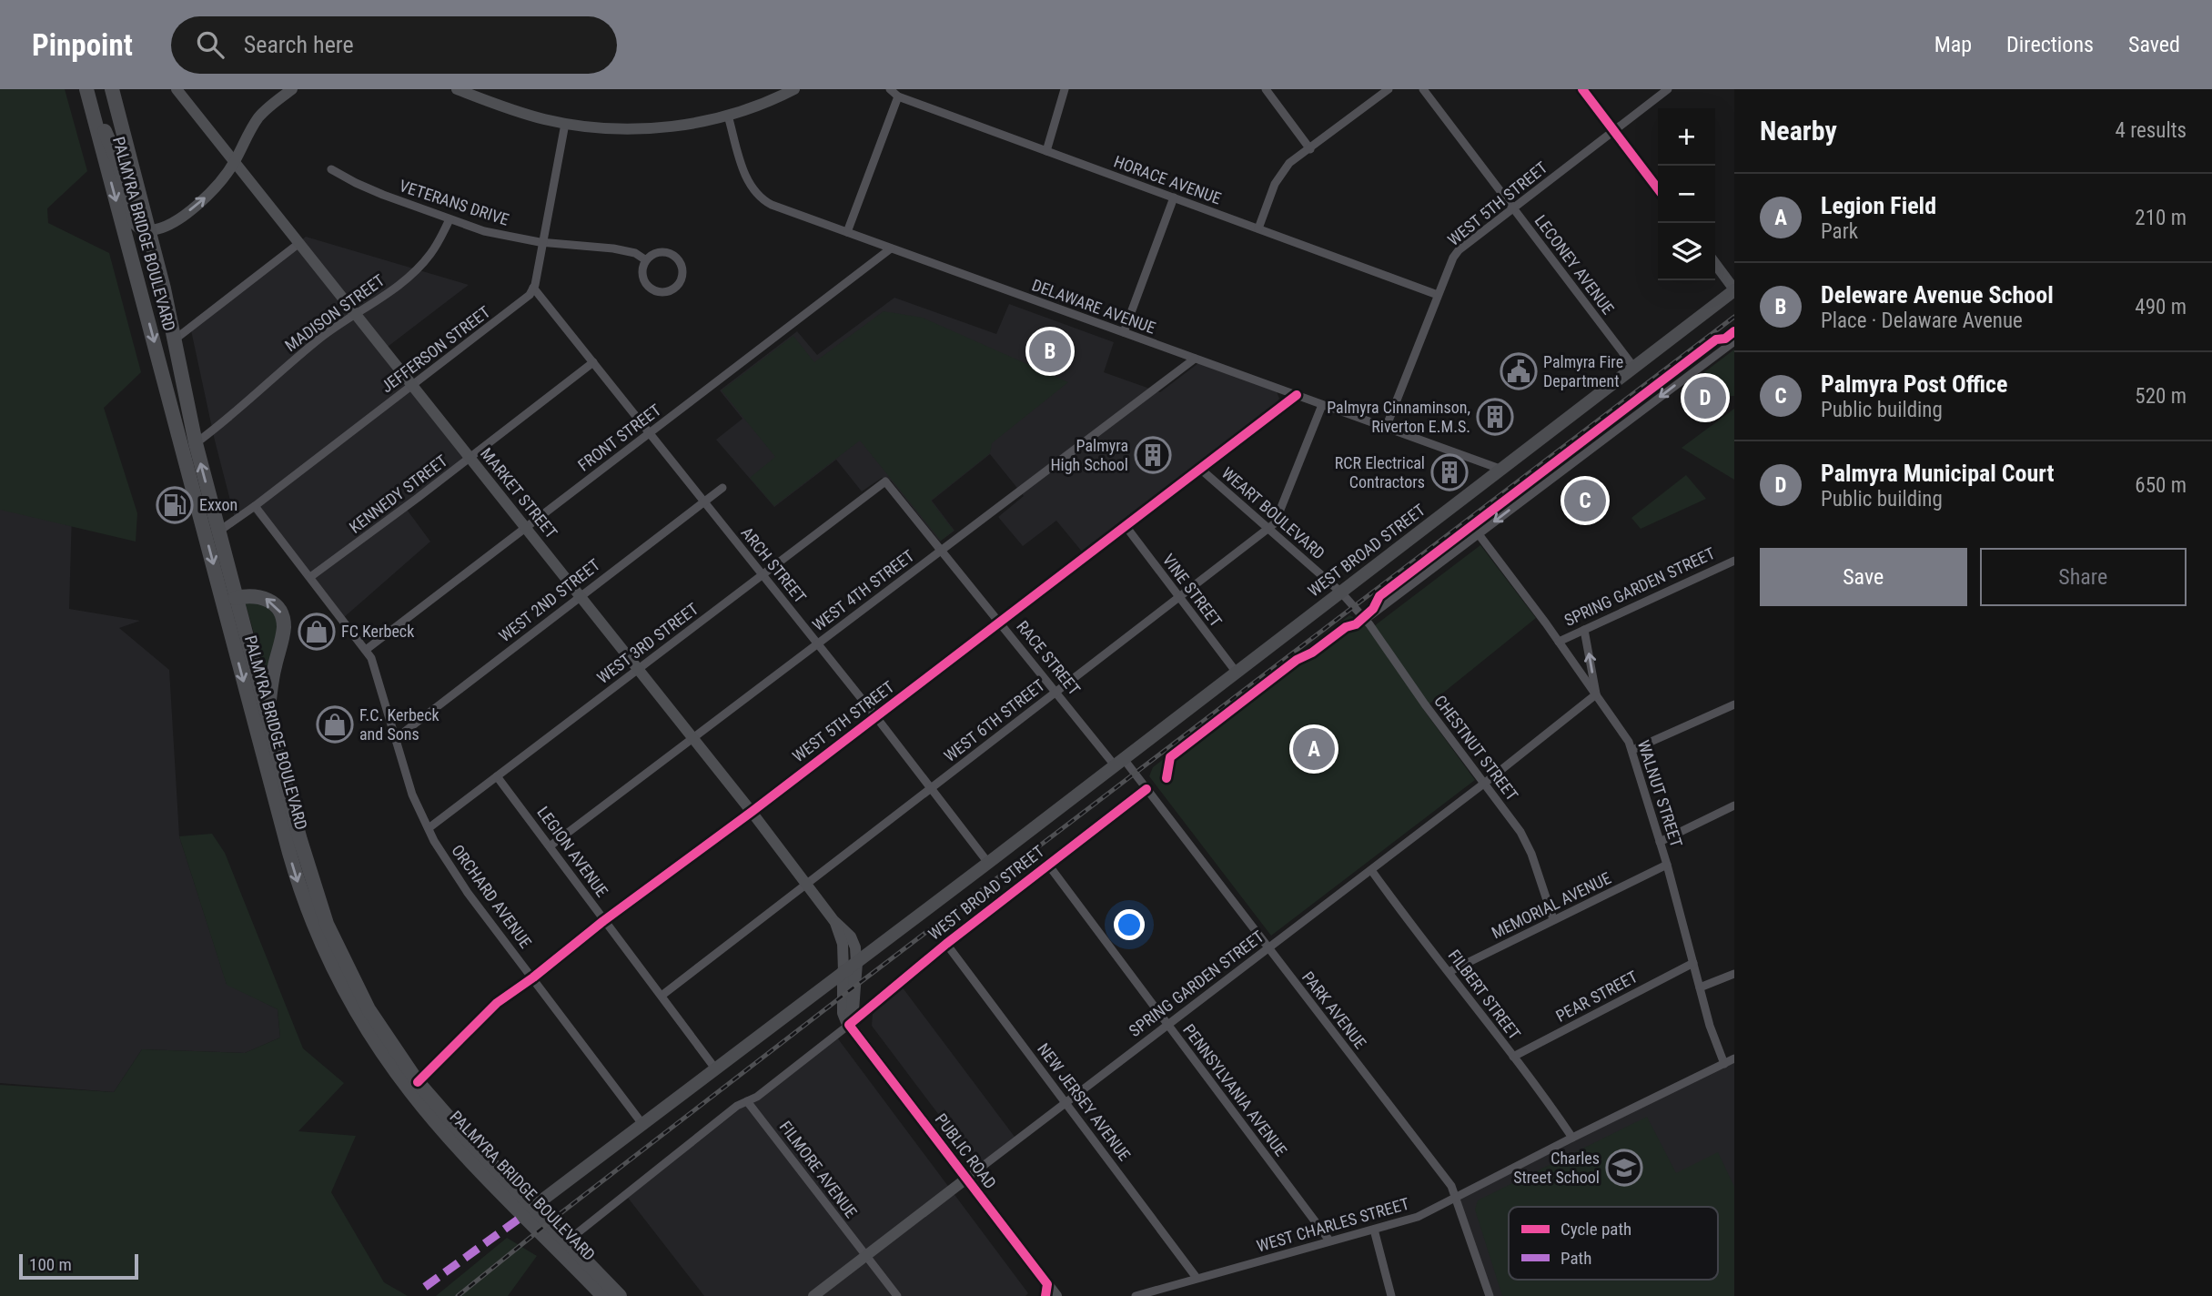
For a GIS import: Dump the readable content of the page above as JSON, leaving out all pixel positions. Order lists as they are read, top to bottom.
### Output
{
  "streets": {
    "highway": ["PALMYRA BRIDGE BOULEVARD"],
    "main road": ["WEST BROAD STREET", "PUBLIC ROAD"],
    "street": [
      "HORACE AVENUE",
      "VETERANS DRIVE",
      "WEST 5TH STREET",
      "LECONEY AVENUE",
      "DELAWARE AVENUE",
      "MADISON STREET",
      "JEFFERSON STREET",
      "FRONT STREET",
      "MARKET STREET",
      "KENNEDY STREET",
      "WEART BOULEVARD",
      "ARCH STREET",
      "SPRING GARDEN STREET",
      "WEST 4TH STREET",
      "VINE STREET",
      "WEST 2ND STREET",
      "WEST 3RD STREET",
      "RACE STREET",
      "WEST 6TH STREET",
      "CHESTNUT STREET",
      "WALNUT STREET",
      "LEGION AVENUE",
      "ORCHARD AVENUE",
      "MEMORIAL AVENUE",
      "FILBERT STREET",
      "PEAR STREET",
      "PARK AVENUE",
      "PENNSYLVANIA AVENUE",
      "NEW JERSEY AVENUE",
      "FILMORE AVENUE",
      "WEST CHARLES STREET"
    ]
  },
  "crossings": [
    ["HORACE AVENUE", "WEST 5TH STREET"],
    ["VETERANS DRIVE", "MADISON STREET"],
    ["WEST 5TH STREET", "PALMYRA BRIDGE BOULEVARD"],
    ["WEST 5TH STREET", "LECONEY AVENUE"],
    ["WEST 5TH STREET", "DELAWARE AVENUE"],
    ["WEST 5TH STREET", "MARKET STREET"],
    ["WEST 5TH STREET", "WEART BOULEVARD"],
    ["WEST 5TH STREET", "ARCH STREET"],
    ["WEST 5TH STREET", "VINE STREET"],
    ["WEST 5TH STREET", "RACE STREET"],
    ["WEST 5TH STREET", "LEGION AVENUE"],
    ["WEST 5TH STREET", "ORCHARD AVENUE"],
    ["PALMYRA BRIDGE BOULEVARD", "MADISON STREET"],
    ["PALMYRA BRIDGE BOULEVARD", "JEFFERSON STREET"],
    ["PALMYRA BRIDGE BOULEVARD", "WEST BROAD STREET"],
    ["LECONEY AVENUE", "WEST BROAD STREET"],
    ["DELAWARE AVENUE", "FRONT STREET"],
    ["DELAWARE AVENUE", "WEST BROAD STREET"],
    ["DELAWARE AVENUE", "WEST 4TH STREET"],
    ["DELAWARE AVENUE", "WEST 6TH STREET"],
    ["MADISON STREET", "MARKET STREET"],
    ["JEFFERSON STREET", "MARKET STREET"],
    ["JEFFERSON STREET", "ARCH STREET"],
    ["JEFFERSON STREET", "ORCHARD AVENUE"],
    ["FRONT STREET", "MARKET STREET"],
    ["FRONT STREET", "ARCH STREET"],
    ["FRONT STREET", "ORCHARD AVENUE"],
    ["MARKET STREET", "KENNEDY STREET"],
    ["MARKET STREET", "WEST BROAD STREET"],
    ["MARKET STREET", "WEST 4TH STREET"],
    ["MARKET STREET", "WEST 2ND STREET"],
    ["MARKET STREET", "WEST 3RD STREET"],
    ["MARKET STREET", "WEST 6TH STREET"],
    ["MARKET STREET", "PUBLIC ROAD"],
    ["KENNEDY STREET", "ARCH STREET"],
    ["KENNEDY STREET", "ORCHARD AVENUE"],
    ["WEART BOULEVARD", "WEST BROAD STREET"],
    ["WEART BOULEVARD", "WEST 6TH STREET"],
    ["WEART BOULEVARD", "CHESTNUT STREET"],
    ["WEST BROAD STREET", "ARCH STREET"],
    ["WEST BROAD STREET", "VINE STREET"],
    ["WEST BROAD STREET", "RACE STREET"],
    ["WEST BROAD STREET", "LEGION AVENUE"],
    ["WEST BROAD STREET", "ORCHARD AVENUE"],
    ["WEST BROAD STREET", "PARK AVENUE"],
    ["WEST BROAD STREET", "PENNSYLVANIA AVENUE"],
    ["WEST BROAD STREET", "NEW JERSEY AVENUE"],
    ["WEST BROAD STREET", "PUBLIC ROAD"],
    ["WEST BROAD STREET", "FILMORE AVENUE"],
    ["ARCH STREET", "WEST 4TH STREET"],
    ["ARCH STREET", "WEST 2ND STREET"],
    ["ARCH STREET", "WEST 3RD STREET"],
    ["ARCH STREET", "WEST 6TH STREET"],
    ["SPRING GARDEN STREET", "CHESTNUT STREET"],
    ["SPRING GARDEN STREET", "WALNUT STREET"],
    ["SPRING GARDEN STREET", "FILBERT STREET"],
    ["SPRING GARDEN STREET", "PARK AVENUE"],
    ["SPRING GARDEN STREET", "PENNSYLVANIA AVENUE"],
    ["SPRING GARDEN STREET", "NEW JERSEY AVENUE"],
    ["SPRING GARDEN STREET", "PUBLIC ROAD"],
    ["SPRING GARDEN STREET", "FILMORE AVENUE"],
    ["WEST 4TH STREET", "RACE STREET"],
    ["WEST 4TH STREET", "LEGION AVENUE"],
    ["VINE STREET", "WEST 6TH STREET"],
    ["WEST 2ND STREET", "ORCHARD AVENUE"],
    ["WEST 3RD STREET", "RACE STREET"],
    ["WEST 3RD STREET", "LEGION AVENUE"],
    ["WEST 3RD STREET", "ORCHARD AVENUE"],
    ["RACE STREET", "WEST 6TH STREET"],
    ["RACE STREET", "PARK AVENUE"],
    ["WEST 6TH STREET", "LEGION AVENUE"],
    ["CHESTNUT STREET", "MEMORIAL AVENUE"],
    ["WALNUT STREET", "MEMORIAL AVENUE"],
    ["WALNUT STREET", "PEAR STREET"],
    ["WALNUT STREET", "WEST CHARLES STREET"],
    ["MEMORIAL AVENUE", "FILBERT STREET"],
    ["FILBERT STREET", "PEAR STREET"],
    ["FILBERT STREET", "WEST CHARLES STREET"],
    ["PARK AVENUE", "WEST CHARLES STREET"],
    ["PENNSYLVANIA AVENUE", "WEST CHARLES STREET"],
    ["NEW JERSEY AVENUE", "WEST CHARLES STREET"]
  ],
  "places": {
    "public building": ["Palmyra Fire Department"],
    "building": ["Palmyra Cinnaminson, Riverton E.M.S.", "Palmyra High School", "RCR Electrical Contractors"],
    "fuel station": ["Exxon"],
    "shop": ["FC Kerbeck", "F.C. Kerbeck and Sons"],
    "school or university": ["Charles Street School"]
  },
  "legend": ["Cycle path", "Path"],
  "scale_bar": "100 m",
  "page": {
    "header": "Pinpoint",
    "search": "Search here",
    "nav": ["Map", "Directions", "Saved"],
    "heading": ["Nearby", "4 results"],
    "map_buttons": ["+", "−"],
    "list": [
      {
        "mark": "A",
        "name": "Legion Field",
        "note": "Park",
        "value": "210 m"
      },
      {
        "mark": "B",
        "name": "Deleware Avenue School",
        "note": "Place · Delaware Avenue",
        "value": "490 m"
      },
      {
        "mark": "C",
        "name": "Palmyra Post Office",
        "note": "Public building",
        "value": "520 m"
      },
      {
        "mark": "D",
        "name": "Palmyra Municipal Court",
        "note": "Public building",
        "value": "650 m"
      }
    ],
    "pins": [
      "B",
      "D",
      "C",
      "A"
    ],
    "buttons": ["Save", "Share"],
    "scale": "100 m"
  }
}
